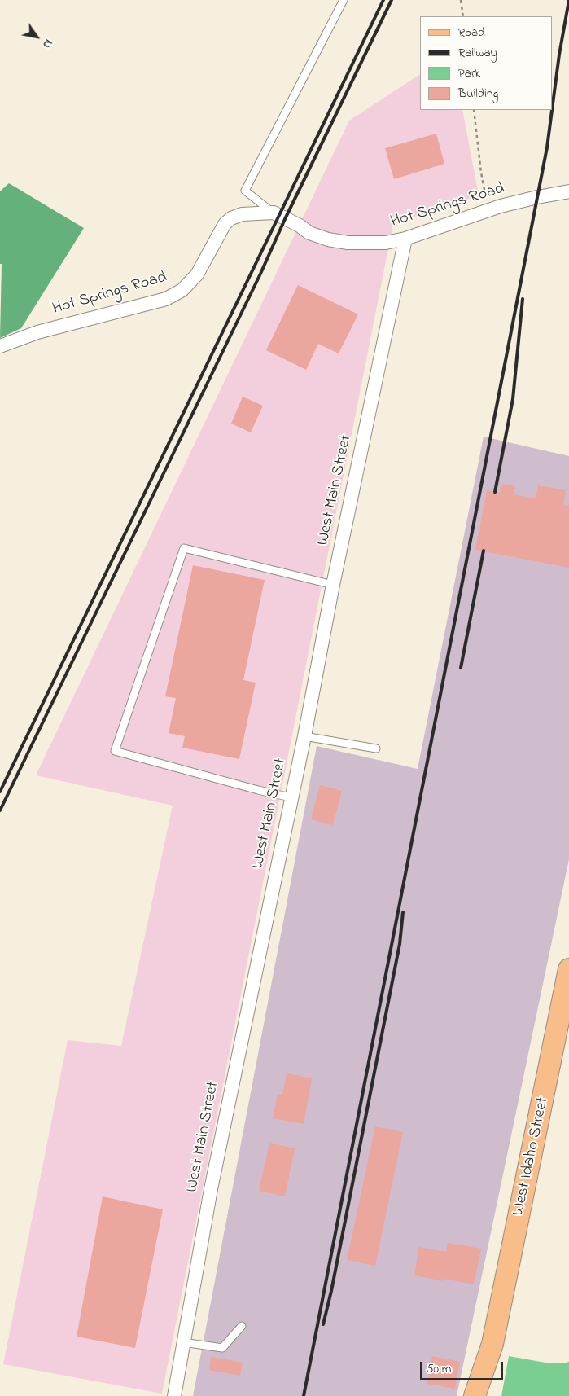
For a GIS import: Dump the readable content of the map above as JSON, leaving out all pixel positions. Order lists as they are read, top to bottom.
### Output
{
  "streets": {
    "main road": ["West Idaho Street"],
    "street": ["Hot Springs Road", "West Main Street"]
  },
  "crossings": [
    ["Hot Springs Road", "West Main Street"]
  ],
  "legend": [
    "Road",
    "Railway",
    "Park",
    "Building"
  ],
  "scale_bar": "50 m",
  "north": "bottom right"
}
